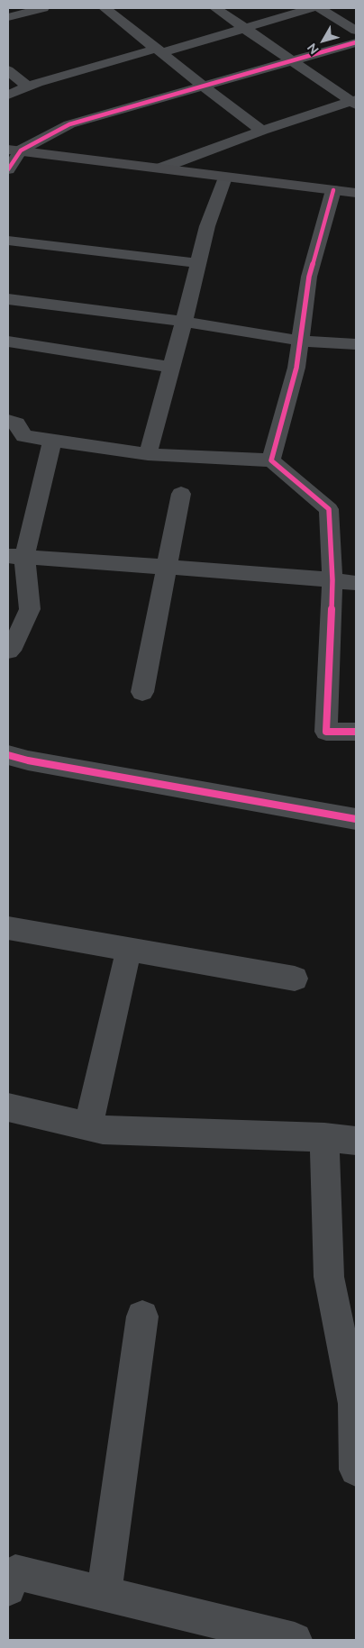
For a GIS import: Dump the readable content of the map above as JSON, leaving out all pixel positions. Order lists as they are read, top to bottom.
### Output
{
  "north": "bottom left"
}
